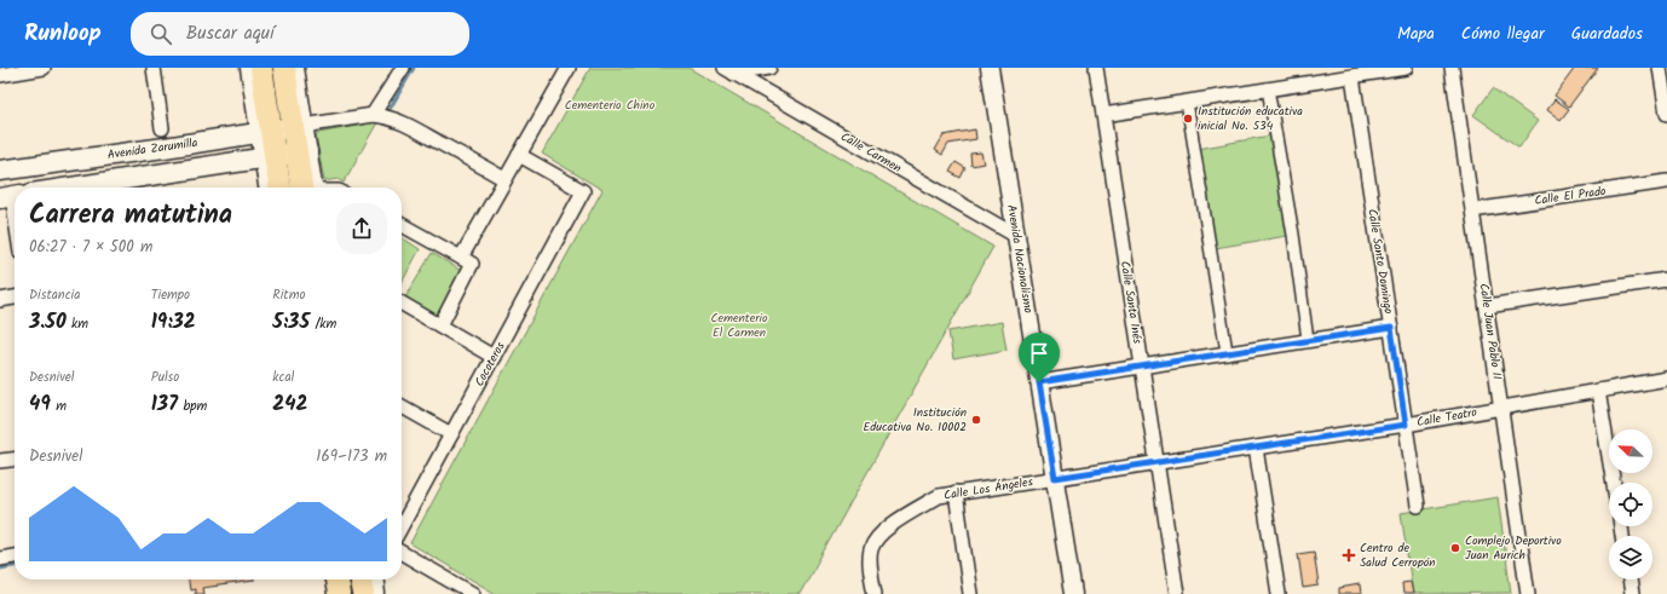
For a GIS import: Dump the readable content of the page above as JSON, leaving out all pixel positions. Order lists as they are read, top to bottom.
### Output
{
  "streets": {
    "main road": ["Avenida Zarumilla"],
    "street": [
      "Calle Carmen",
      "Calle El Prado",
      "Avenida Nacionalismo",
      "Calle Santo Domingo",
      "Calle Santa Inés",
      "Calle Juan Pablo II",
      "Cocoteros",
      "Calle Teatro",
      "Calle Los Ángeles"
    ]
  },
  "crossings": [
    ["Calle Carmen", "Avenida Nacionalismo"],
    ["Calle El Prado", "Calle Juan Pablo II"],
    ["Avenida Nacionalismo", "Calle Teatro"],
    ["Avenida Nacionalismo", "Calle Los Ángeles"],
    ["Calle Santo Domingo", "Calle Teatro"],
    ["Calle Santa Inés", "Calle Teatro"],
    ["Calle Juan Pablo II", "Calle Teatro"],
    ["Calle Teatro", "Calle Los Ángeles"]
  ],
  "parks": ["Cementerio Chino", "Cementerio El Carmen"],
  "places": {
    "other": ["Institución educativa inicial No. 534", "Institución Educativa No. 10002", "Complejo Deportivo Juan Aurich"],
    "health": ["Centro de Salud Cerropón"]
  },
  "north": "top left",
  "page": {
    "header": "Runloop",
    "search": "Buscar aquí",
    "nav": ["Mapa", "Cómo llegar", "Guardados"],
    "heading": ["Carrera matutina", "06:27 · 7 × 500 m"],
    "stats": [
      ["Distancia", "3.50 km"],
      ["Tiempo", "19:32"],
      ["Ritmo", "5:35 /km"],
      ["Desnivel", "49 m"],
      ["Pulso", "137 bpm"],
      ["kcal", "242"]
    ],
    "chart": ["Desnivel", "169–173 m"]
  }
}
